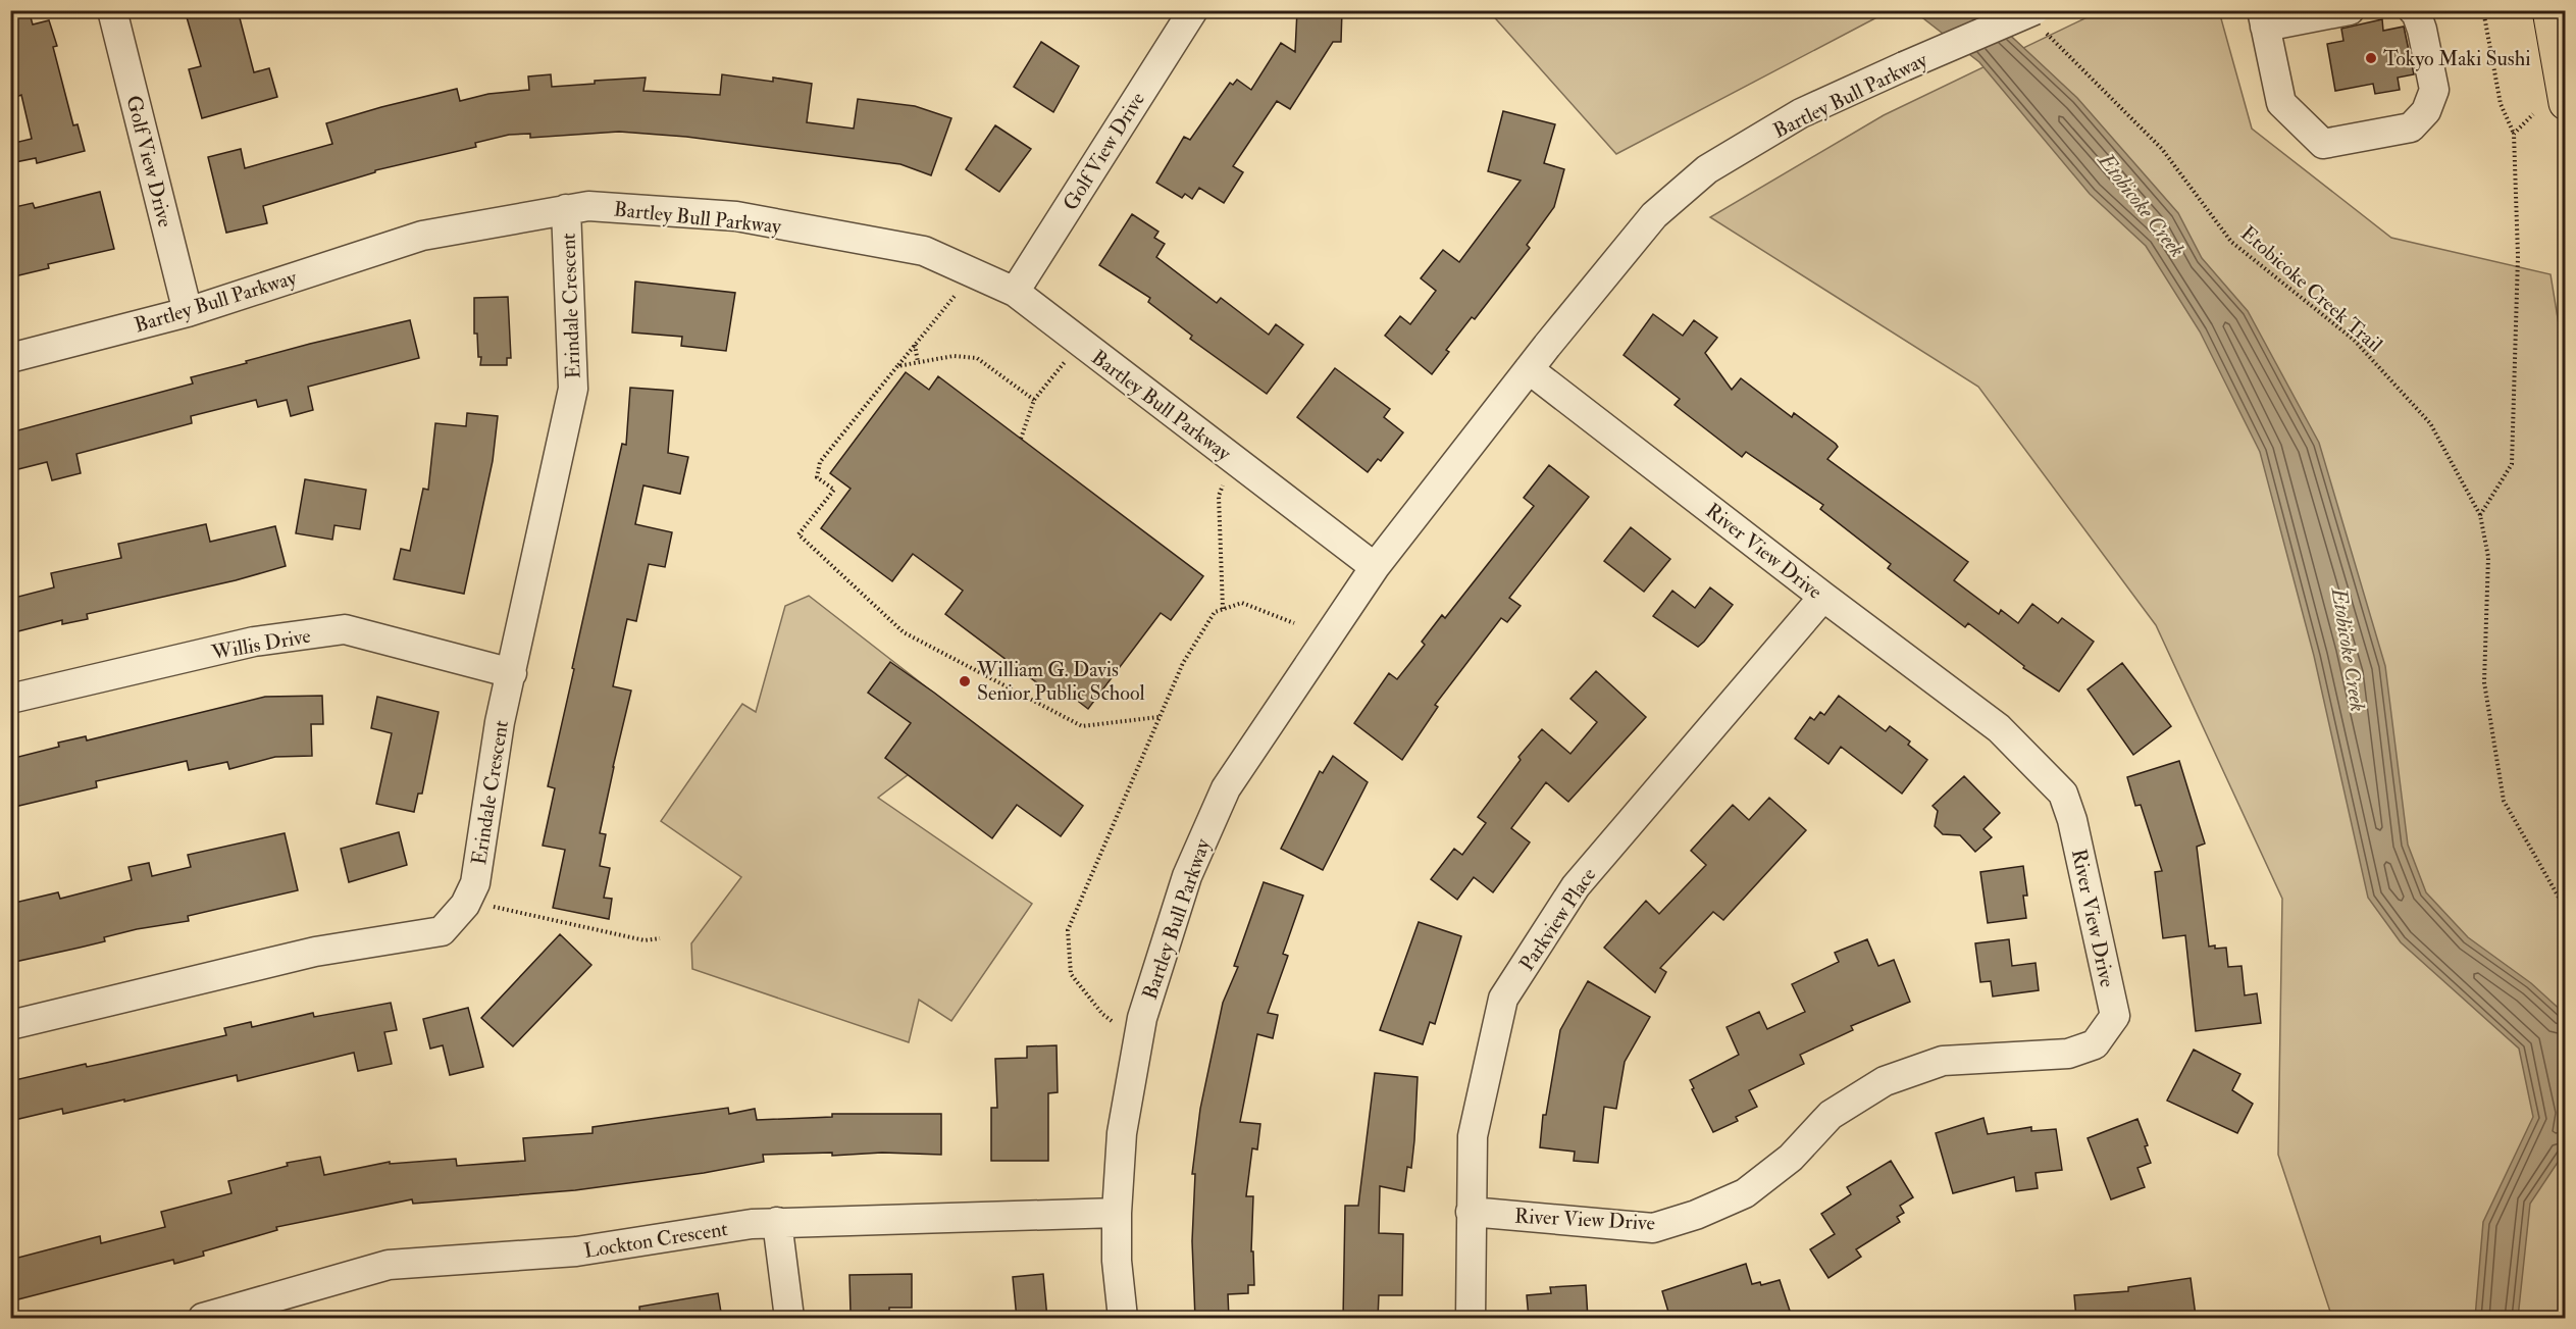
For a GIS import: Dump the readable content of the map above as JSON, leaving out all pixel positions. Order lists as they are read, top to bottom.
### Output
{
  "streets": {
    "street": [
      "Bartley Bull Parkway",
      "Golf View Drive",
      "Erindale Crescent",
      "River View Drive",
      "Willis Drive",
      "Parkview Place",
      "Lockton Crescent"
    ],
    "path": ["Etobicoke Creek Trail"]
  },
  "crossings": [
    ["Bartley Bull Parkway", "Golf View Drive"],
    ["Bartley Bull Parkway", "Etobicoke Creek Trail"],
    ["Bartley Bull Parkway", "Erindale Crescent"],
    ["Bartley Bull Parkway", "River View Drive"],
    ["Bartley Bull Parkway", "Lockton Crescent"],
    ["Erindale Crescent", "Willis Drive"],
    ["River View Drive", "Parkview Place"]
  ],
  "water": ["Etobicoke Creek"],
  "places": ["Tokyo Maki Sushi", "William G. Davis Senior Public School"]
}
